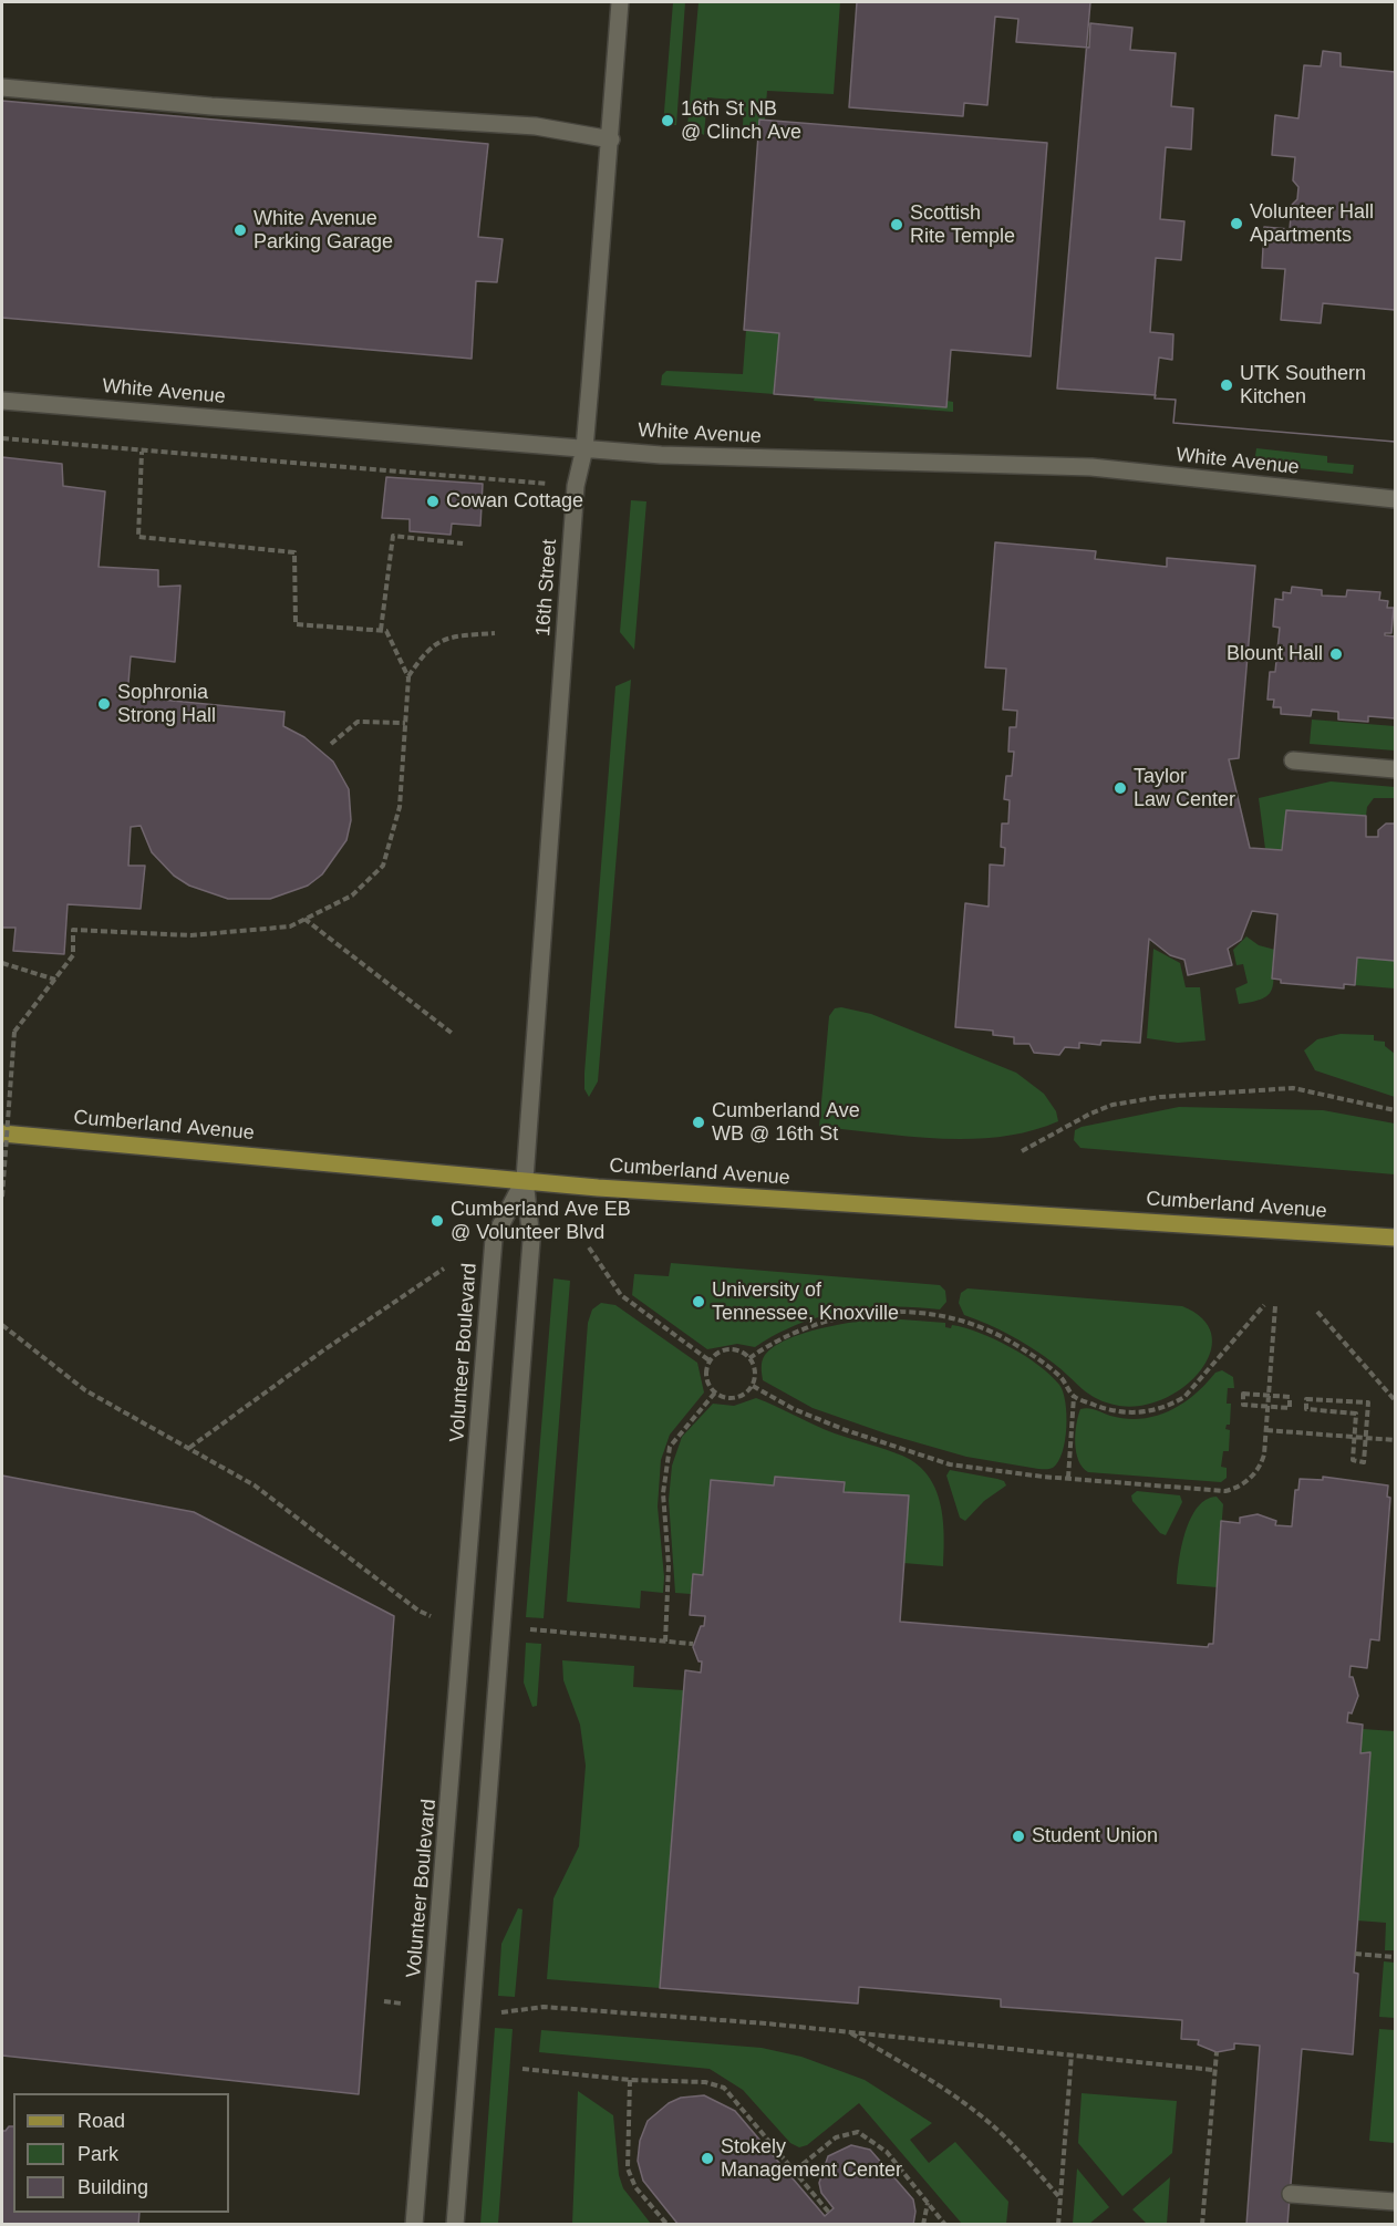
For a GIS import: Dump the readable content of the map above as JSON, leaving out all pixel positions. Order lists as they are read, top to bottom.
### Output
{
  "streets": {
    "main road": ["Cumberland Avenue"],
    "street": ["White Avenue", "16th Street", "Volunteer Boulevard"]
  },
  "crossings": [
    ["White Avenue", "16th Street"],
    ["16th Street", "Cumberland Avenue"],
    ["16th Street", "Volunteer Boulevard"],
    ["Cumberland Avenue", "Volunteer Boulevard"]
  ],
  "places": [
    "16th St NB @ Clinch Ave",
    "Volunteer Hall Apartments",
    "Scottish Rite Temple",
    "White Avenue Parking Garage",
    "UTK Southern Kitchen",
    "Cowan Cottage",
    "Blount Hall",
    "Sophronia Strong Hall",
    "Taylor Law Center",
    "Cumberland Ave WB @ 16th St",
    "Cumberland Ave EB @ Volunteer Blvd",
    "University of Tennessee, Knoxville",
    "Student Union",
    "Stokely Management Center"
  ],
  "legend": ["Road", "Park", "Building"]
}
